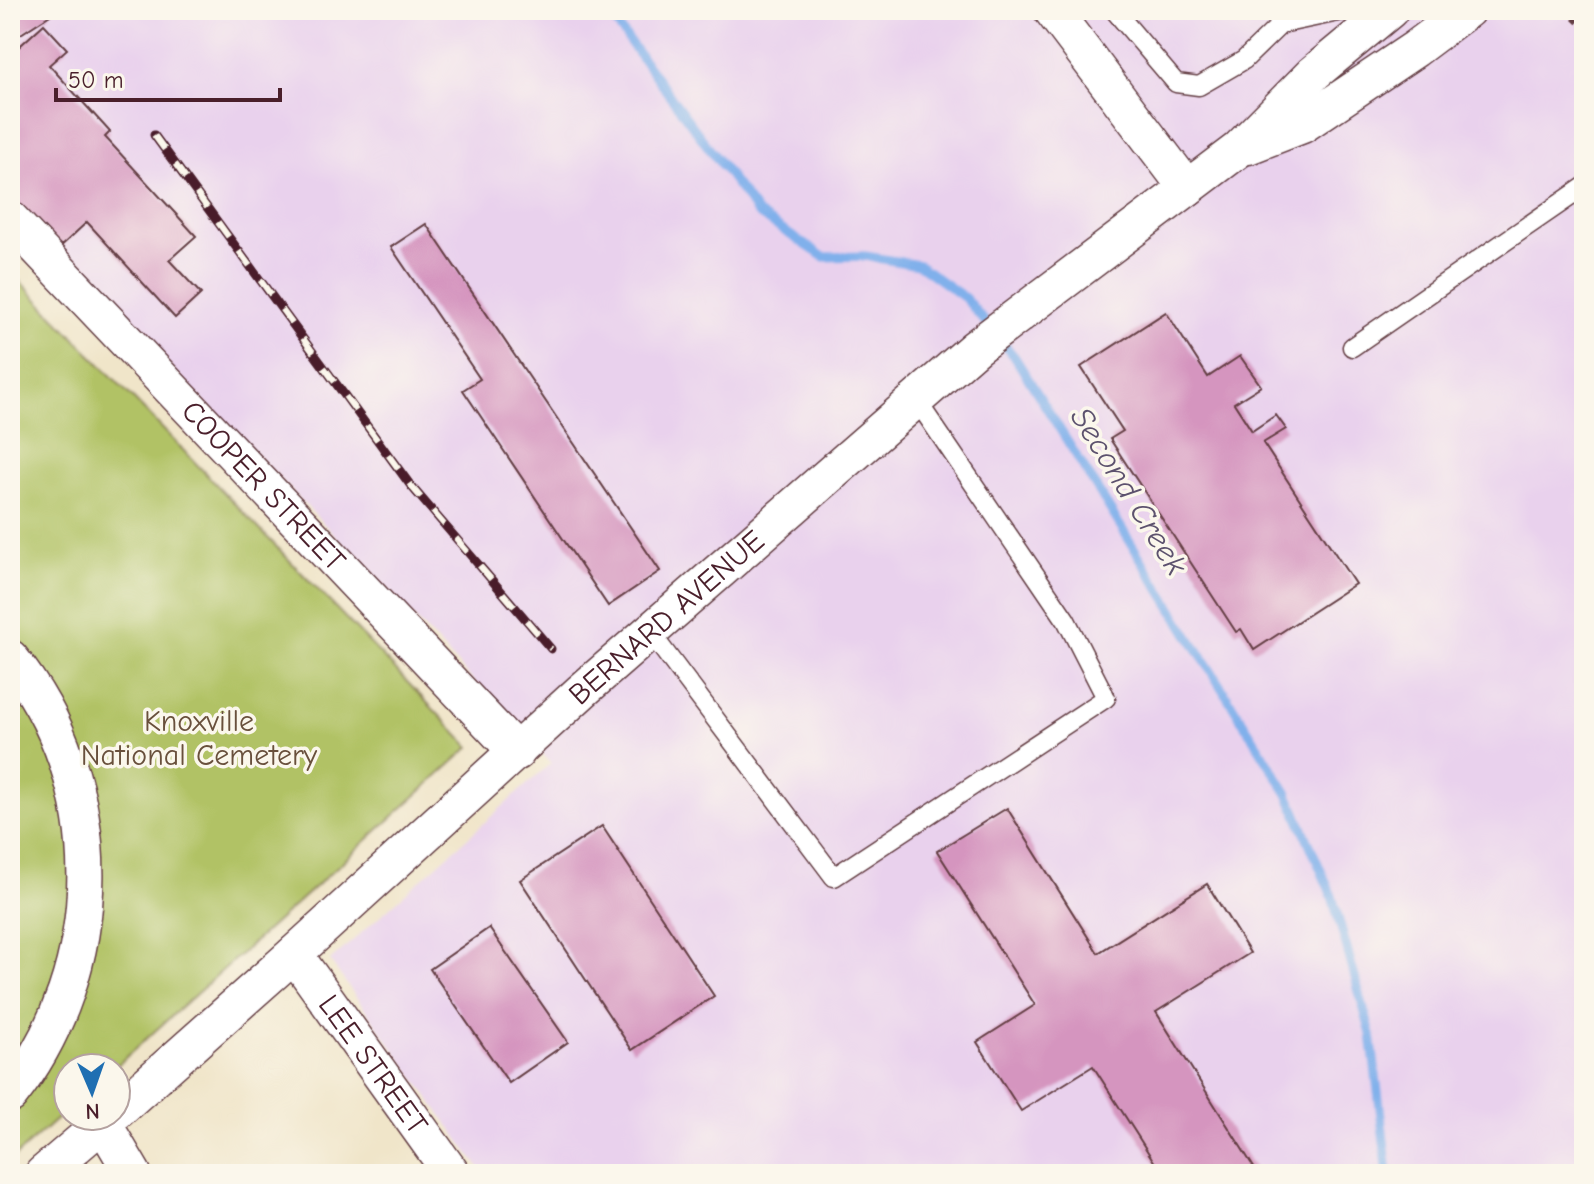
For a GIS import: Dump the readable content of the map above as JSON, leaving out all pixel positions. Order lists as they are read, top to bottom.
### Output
{
  "streets": {
    "street": ["COOPER STREET", "BERNARD AVENUE", "LEE STREET"]
  },
  "crossings": [
    ["COOPER STREET", "BERNARD AVENUE"],
    ["BERNARD AVENUE", "LEE STREET"]
  ],
  "water": ["Second Creek"],
  "parks": ["Knoxville National Cemetery"],
  "scale_bar": "50 m",
  "north": "bottom"
}
